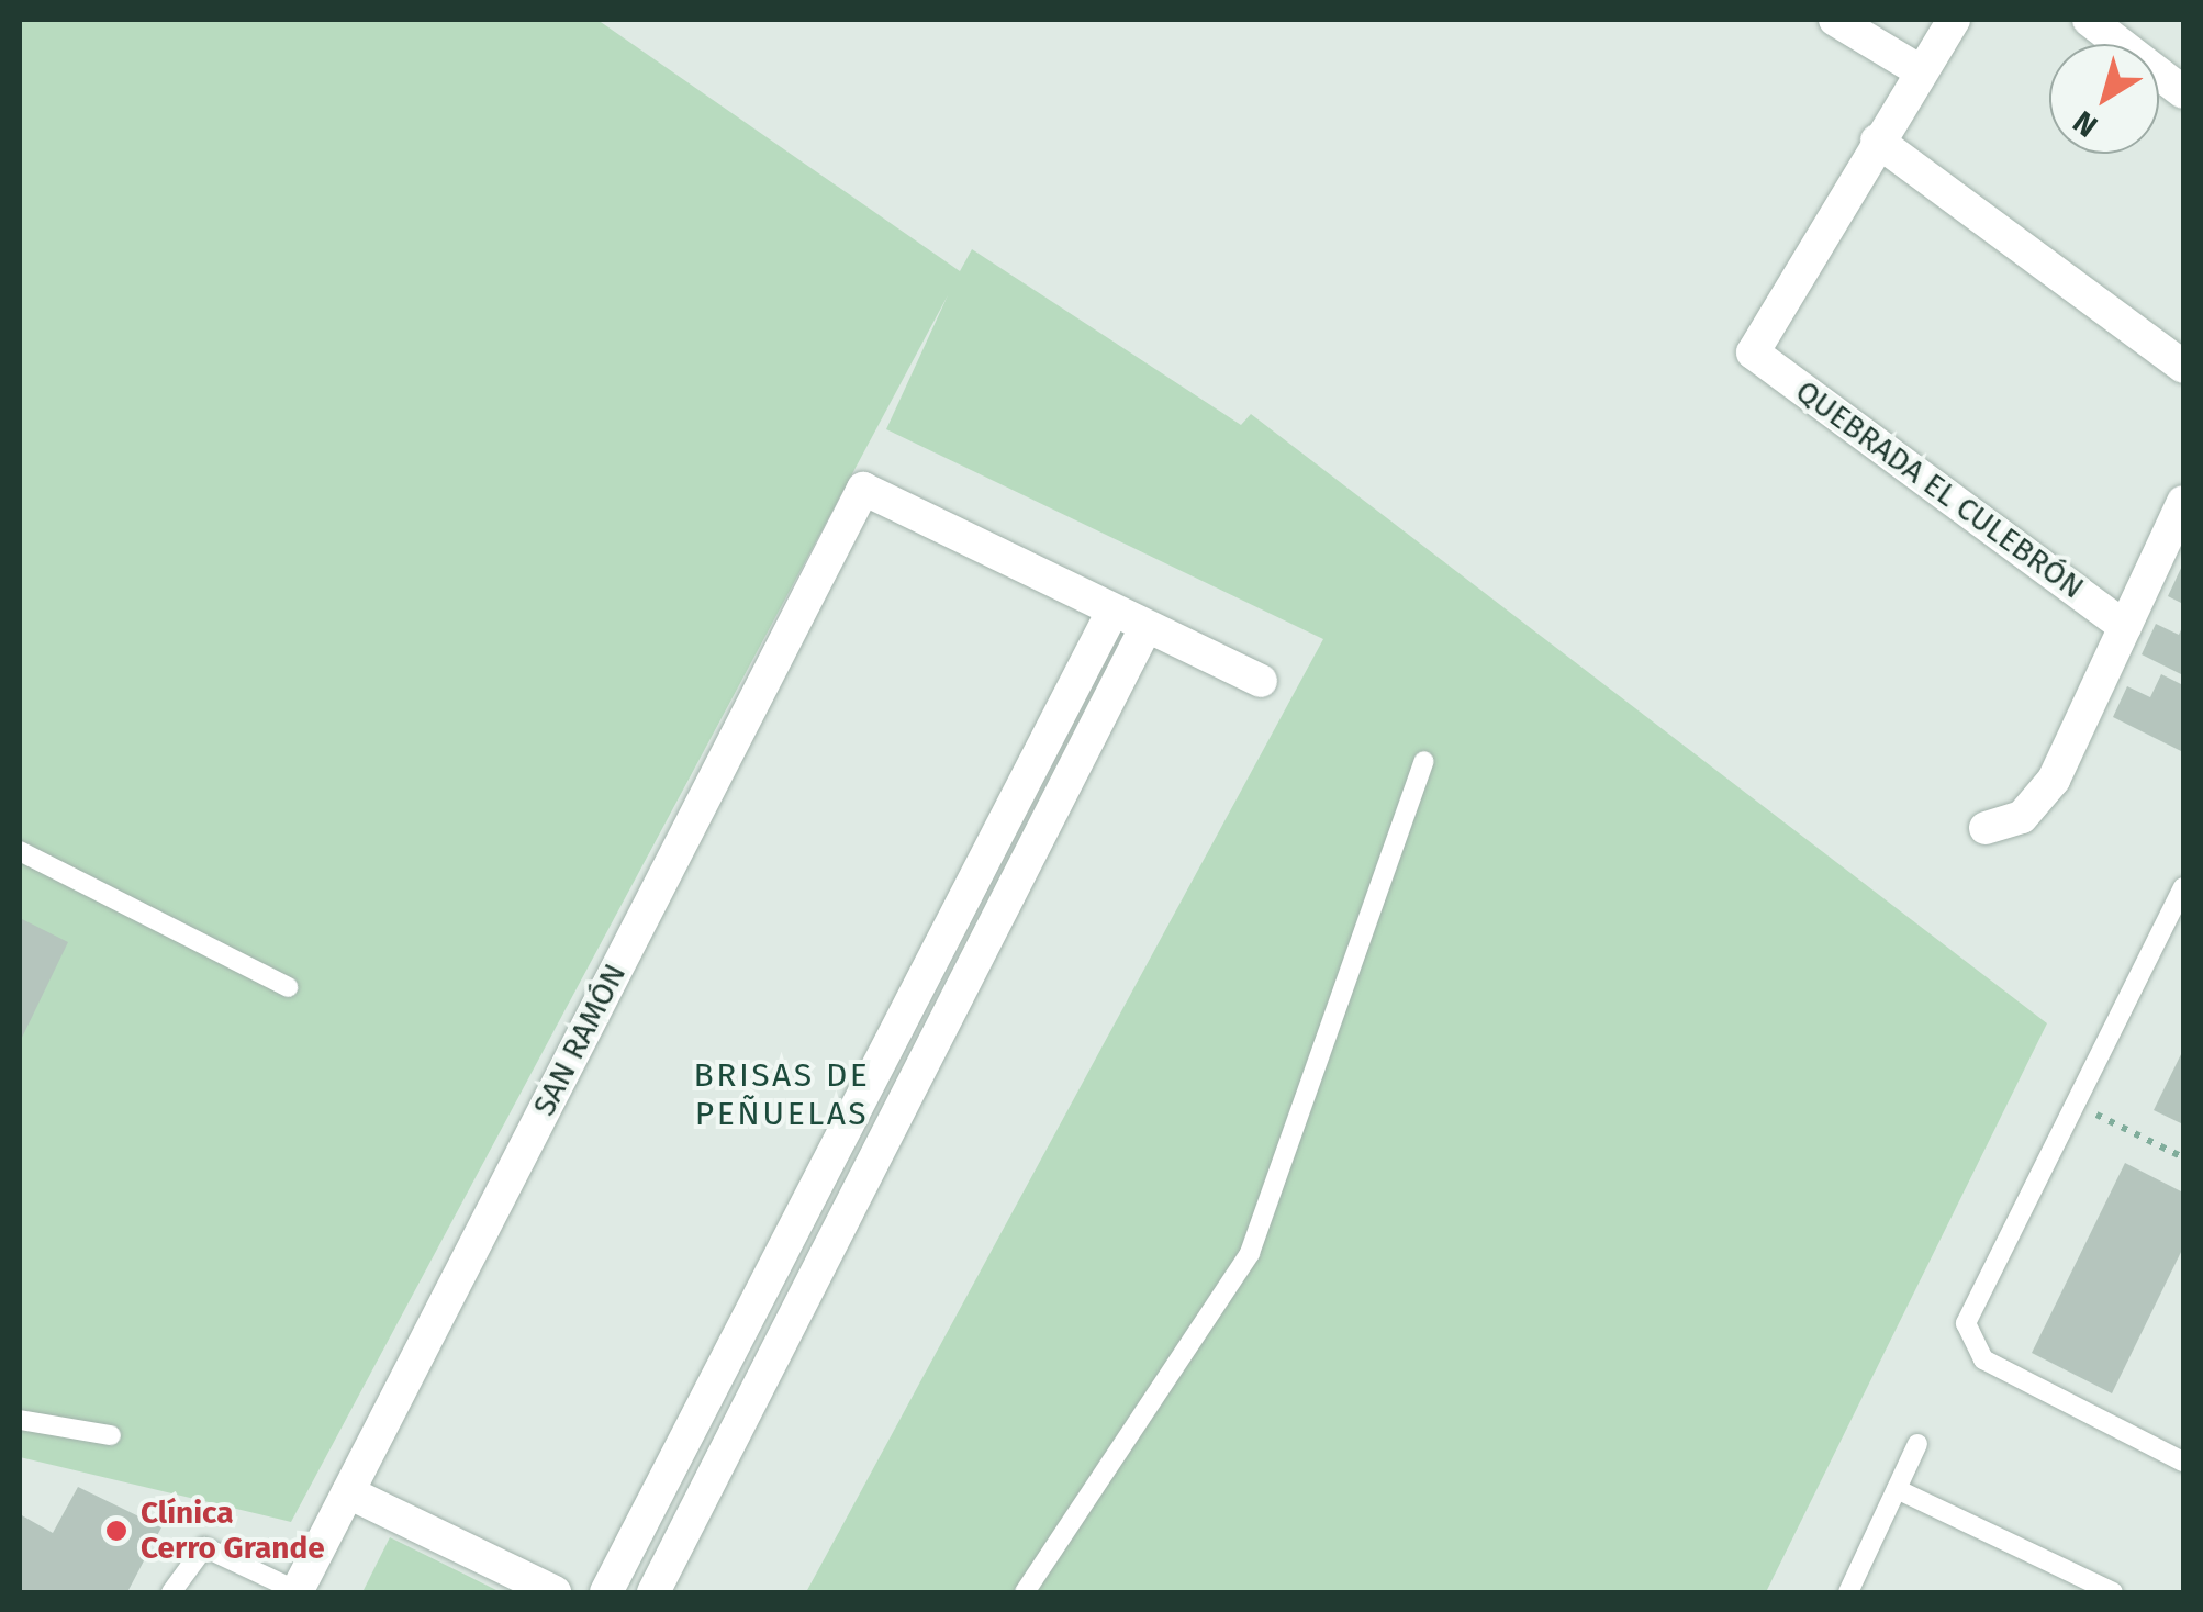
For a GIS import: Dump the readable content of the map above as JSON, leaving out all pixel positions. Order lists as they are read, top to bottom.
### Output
{
  "streets": {
    "street": ["QUEBRADA EL CULEBRÓN", "SAN RAMÓN"]
  },
  "districts": ["BRISAS DE PEÑUELAS"],
  "places": ["Clínica Cerro Grande"],
  "north": "bottom left"
}
